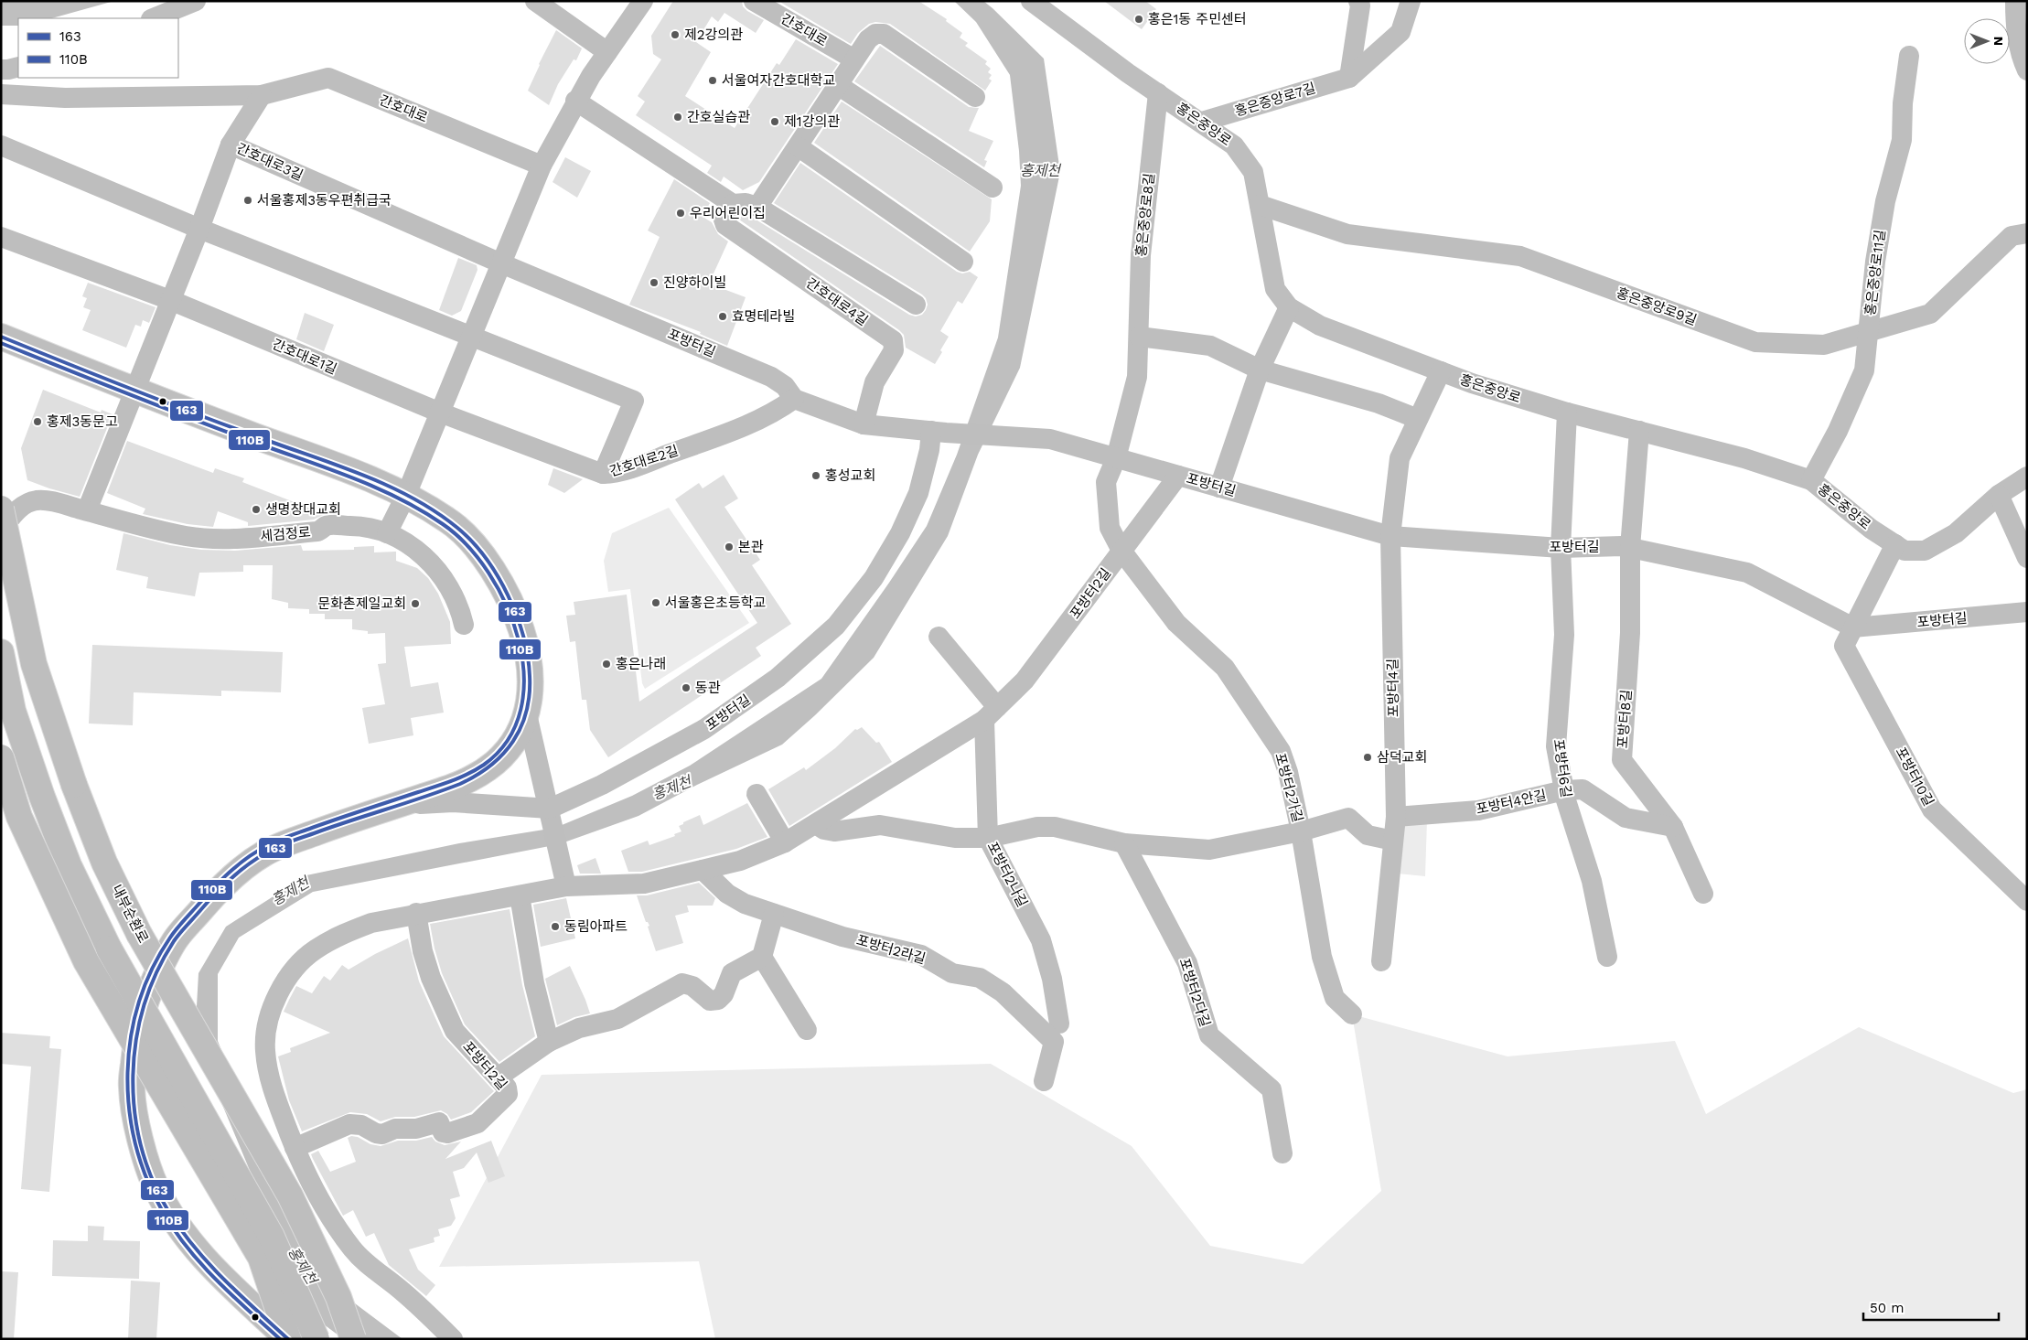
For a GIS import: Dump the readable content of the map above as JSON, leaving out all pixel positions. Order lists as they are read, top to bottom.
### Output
{
  "streets": {
    "main road": ["내부순환로"],
    "street": [
      "간호대로",
      "홍은중앙로7길",
      "홍은중앙로",
      "간호대로3길",
      "홍은중앙로8길",
      "홍은중앙로11길",
      "간호대로4길",
      "홍은중앙로9길",
      "포방터길",
      "간호대로1길",
      "간호대로2길",
      "세검정로",
      "포방터2길",
      "포방터4길",
      "포방터8길",
      "포방터6길",
      "포방터10길",
      "포방터2가길",
      "포방터4안길",
      "포방터2나길",
      "포방터2라길",
      "포방터2다길"
    ]
  },
  "crossings": [
    ["간호대로", "간호대로3길"],
    ["홍은중앙로7길", "홍은중앙로"],
    ["홍은중앙로", "홍은중앙로8길"],
    ["홍은중앙로", "홍은중앙로11길"],
    ["홍은중앙로", "홍은중앙로9길"],
    ["간호대로3길", "포방터길"],
    ["홍은중앙로8길", "포방터길"],
    ["홍은중앙로11길", "홍은중앙로9길"],
    ["간호대로4길", "포방터길"],
    ["포방터길", "간호대로2길"],
    ["포방터길", "포방터2길"],
    ["포방터길", "포방터4길"],
    ["포방터길", "포방터8길"],
    ["포방터길", "포방터6길"],
    ["포방터길", "포방터10길"],
    ["간호대로1길", "간호대로2길"],
    ["포방터2길", "포방터2가길"],
    ["포방터2길", "포방터2나길"],
    ["포방터2길", "포방터2라길"],
    ["포방터4길", "포방터4안길"],
    ["포방터8길", "포방터4안길"],
    ["포방터6길", "포방터4안길"]
  ],
  "water": ["홍제천"],
  "places": [
    "홍은1동 주민센터",
    "제2강의관",
    "서울여자간호대학교",
    "간호실습관",
    "제1강의관",
    "서울홍제3동우편취급국",
    "우리어린이집",
    "진양하이빌",
    "효명테라빌",
    "홍제3동문고",
    "홍성교회",
    "생명창대교회",
    "본관",
    "서울홍은초등학교",
    "문화촌제일교회",
    "홍은나래",
    "동관",
    "삼덕교회",
    "동림아파트"
  ],
  "lines": ["transit line 163", "transit line 110B"],
  "legend": ["163", "110B"],
  "scale_bar": "50 m",
  "north": "right"
}
